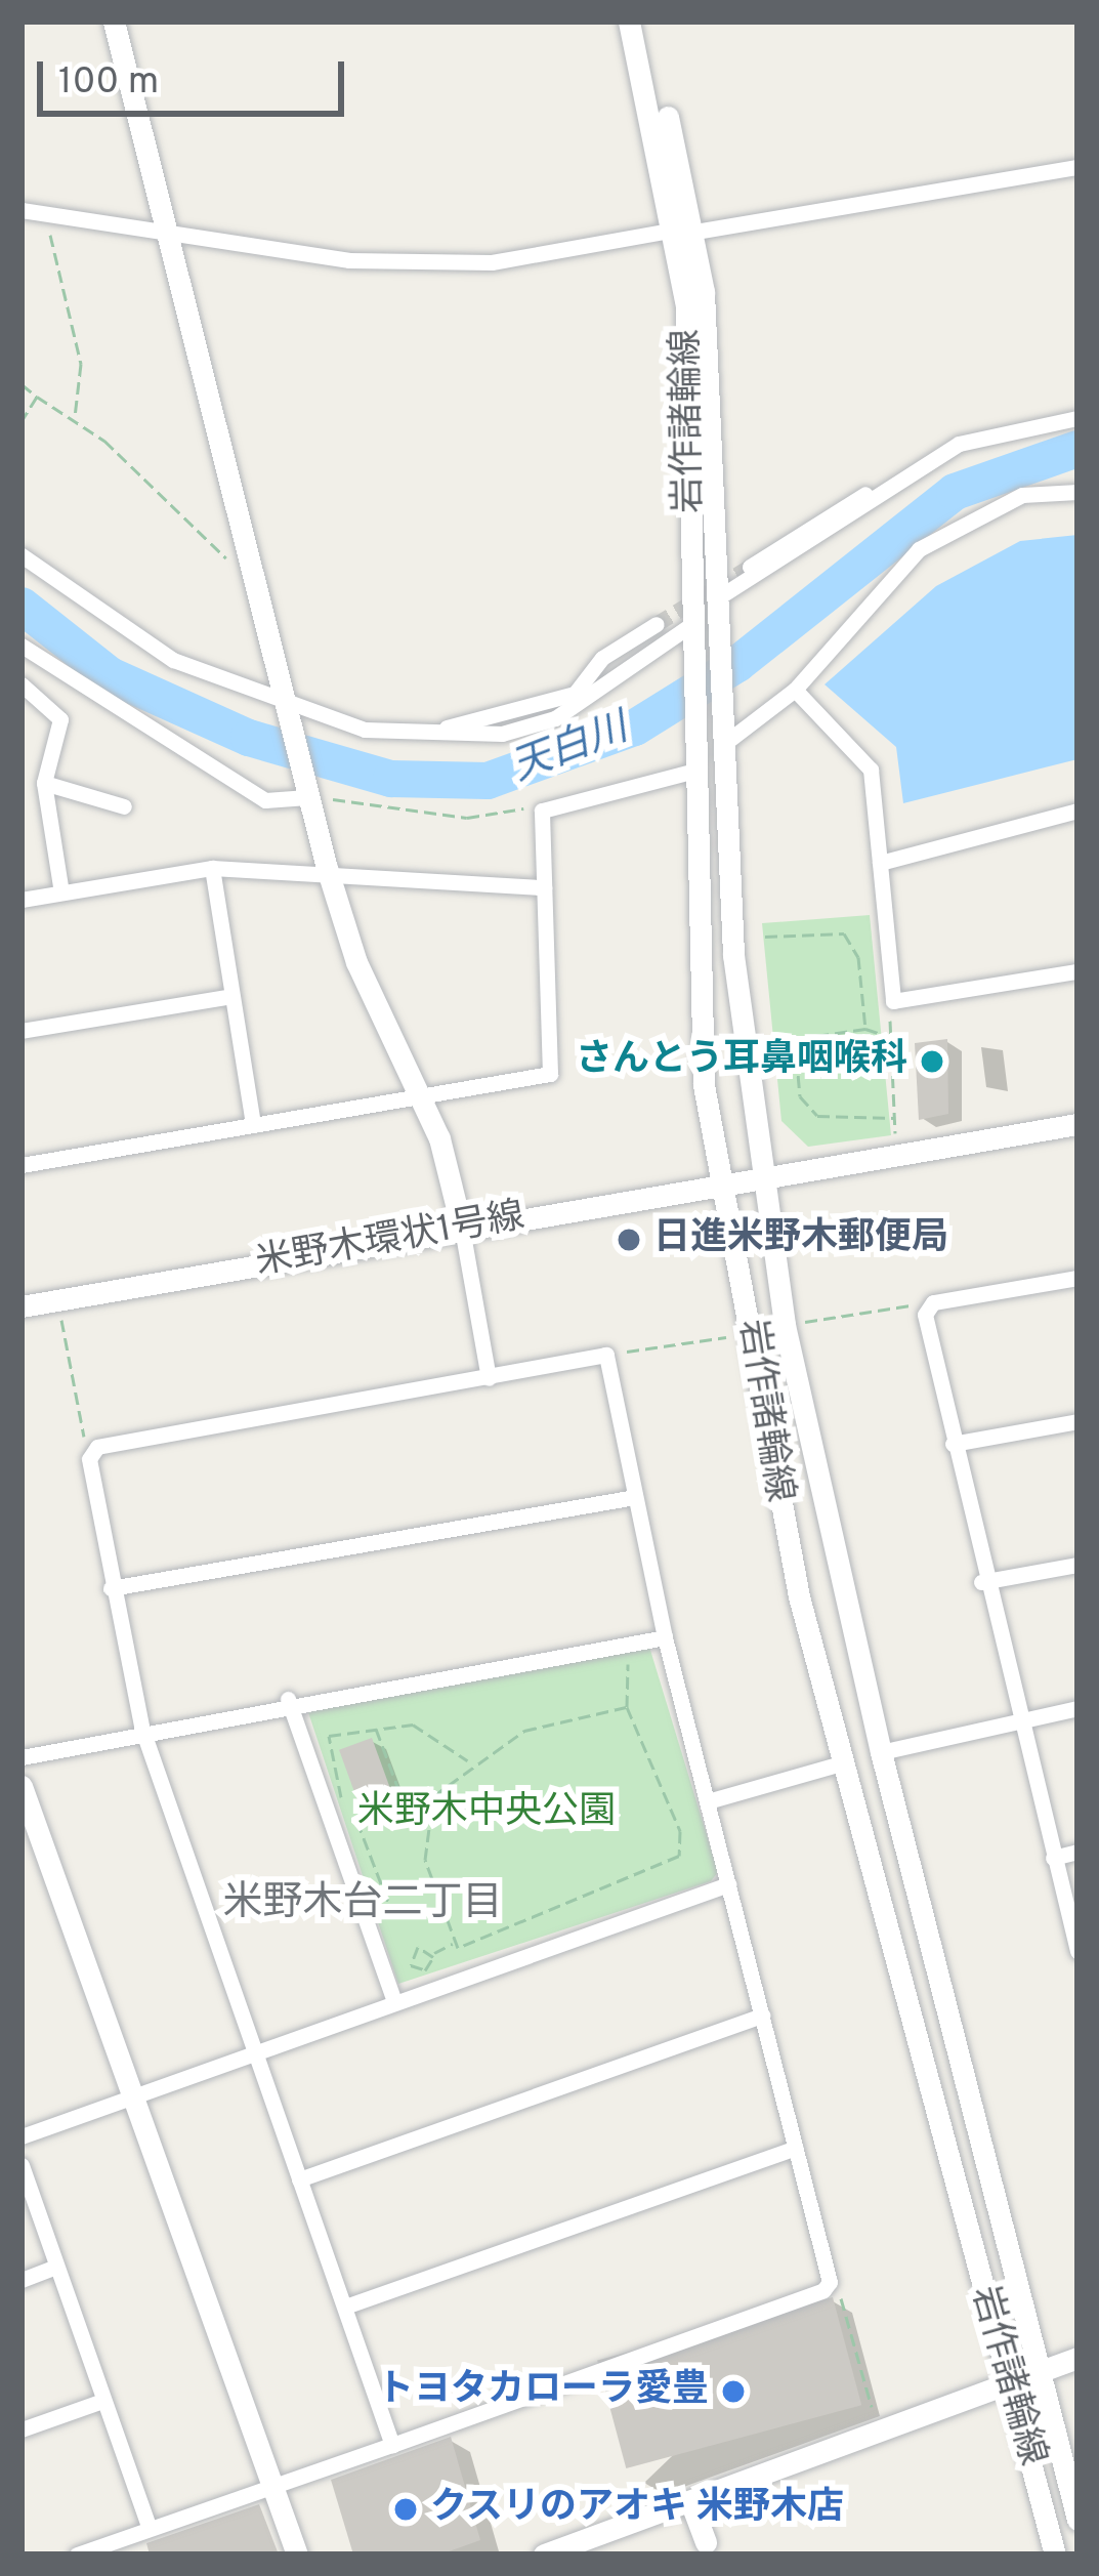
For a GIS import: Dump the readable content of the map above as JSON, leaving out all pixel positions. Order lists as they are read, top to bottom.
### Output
{
  "streets": {
    "main road": ["岩作諸輪線", "米野木環状1号線"]
  },
  "crossings": [
    ["岩作諸輪線", "米野木環状1号線"]
  ],
  "districts": ["米野木台二丁目"],
  "water": ["天白川"],
  "parks": ["米野木中央公園"],
  "places": [
    "さんとう耳鼻咽喉科",
    "日進米野木郵便局",
    "トヨタカローラ愛豊",
    "クスリのアオキ 米野木店"
  ],
  "scale_bar": "100 m"
}
